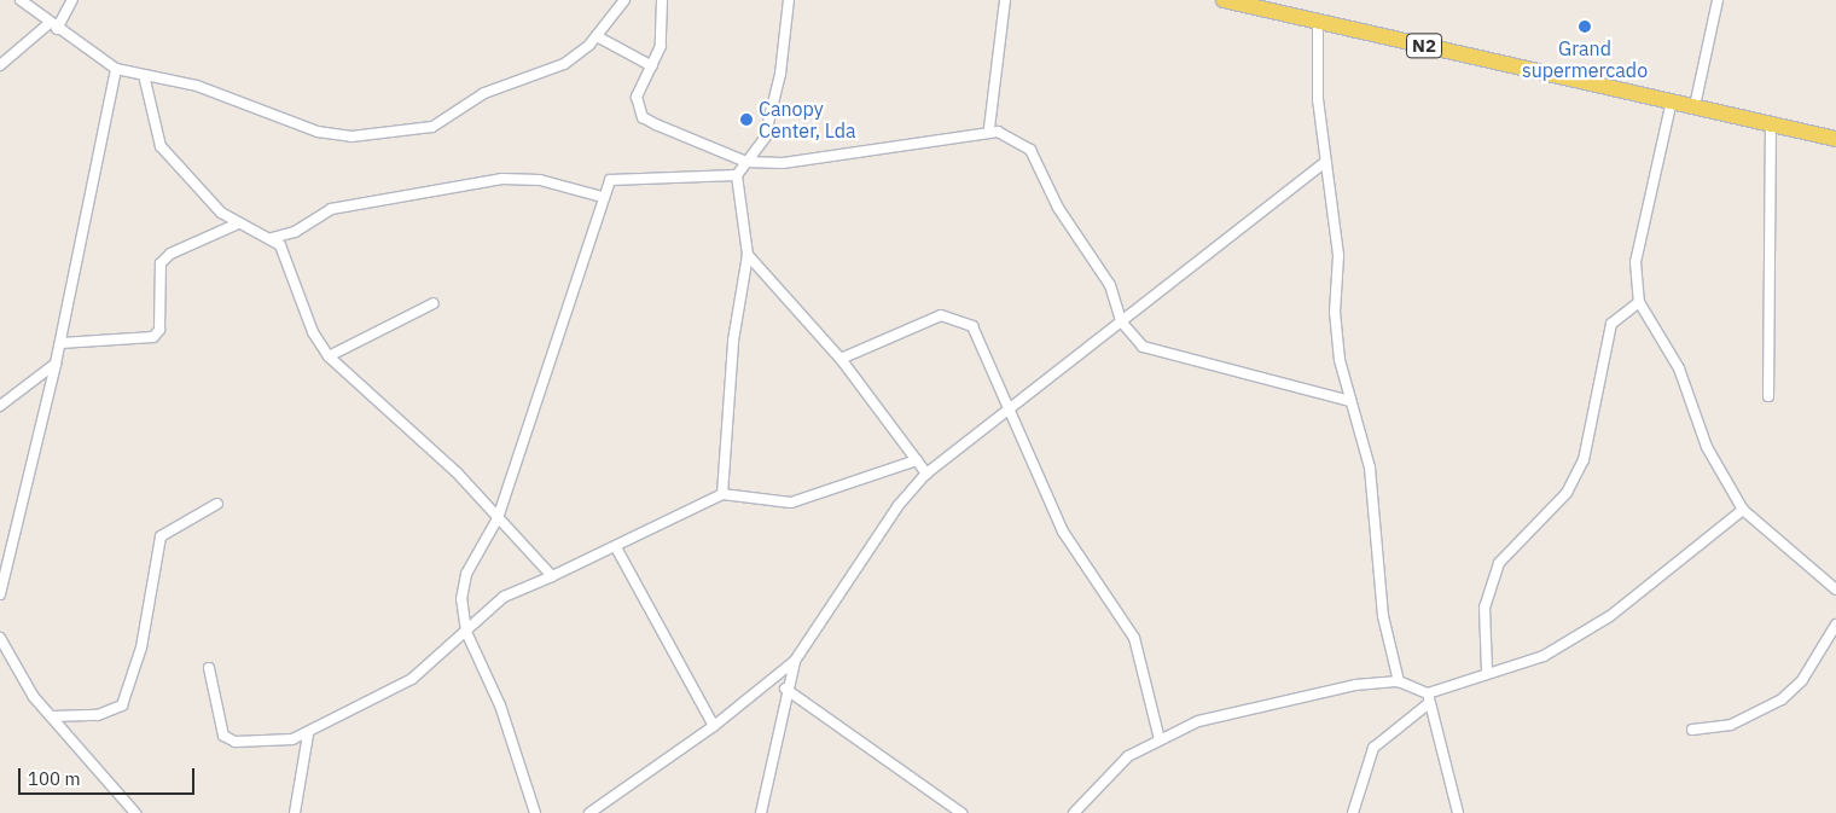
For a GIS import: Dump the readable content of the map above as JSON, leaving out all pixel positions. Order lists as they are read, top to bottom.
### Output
{
  "streets": {
    "main road": ["N2"]
  },
  "places": ["Grand supermercado", "Canopy Center, Lda"],
  "scale_bar": "100 m"
}
